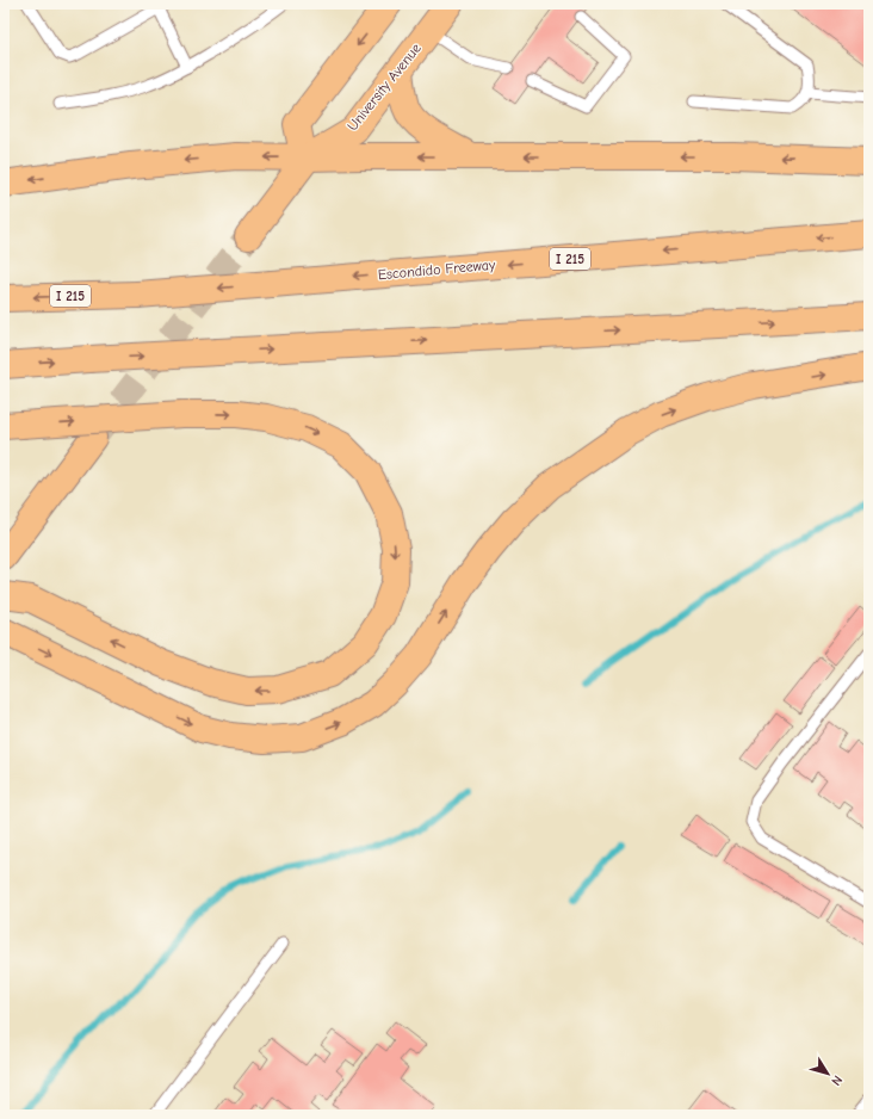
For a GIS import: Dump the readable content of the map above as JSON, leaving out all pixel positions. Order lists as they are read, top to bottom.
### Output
{
  "streets": {
    "main road": ["University Avenue", "I 215", "Escondido Freeway"]
  },
  "north": "bottom right"
}
